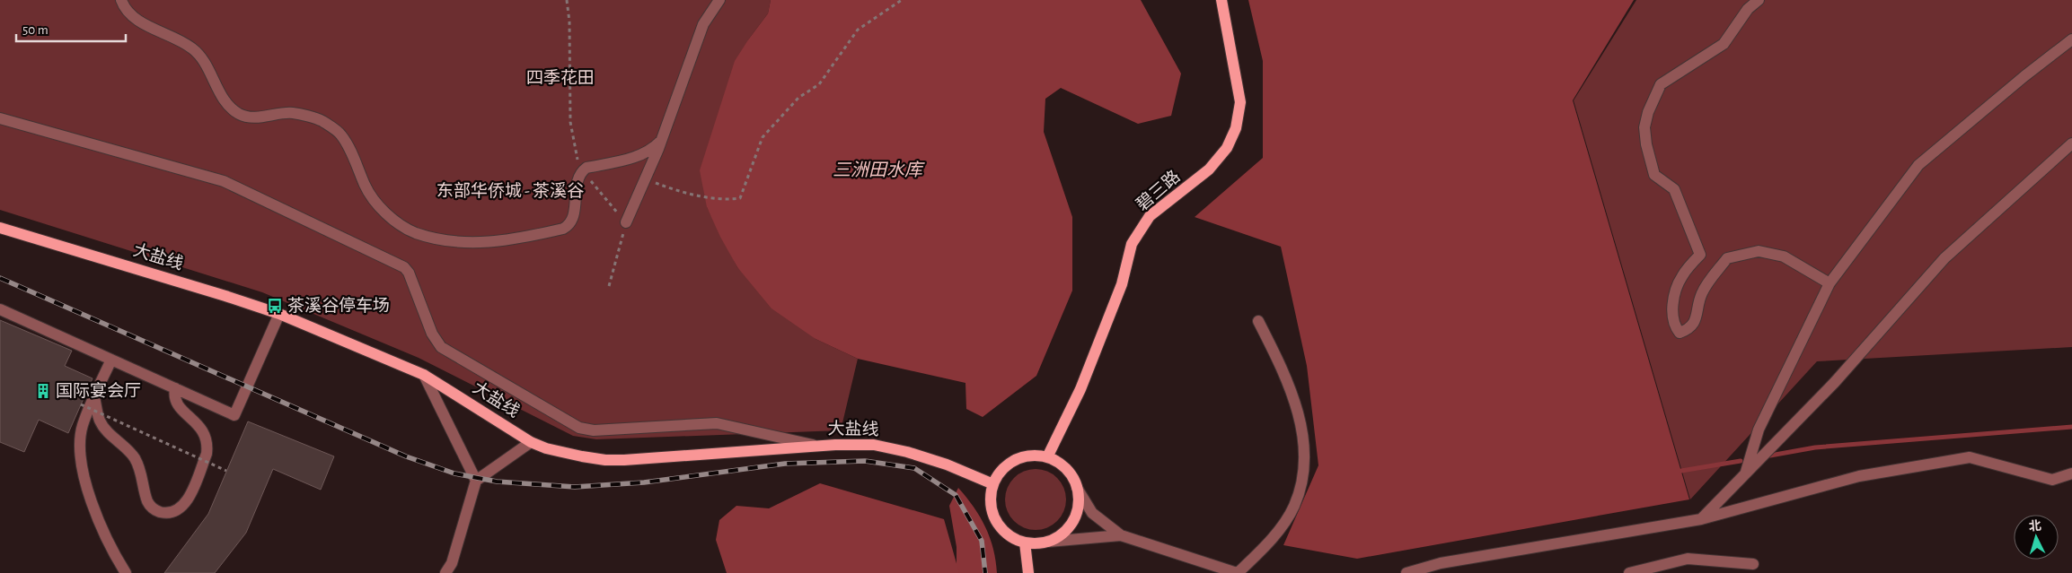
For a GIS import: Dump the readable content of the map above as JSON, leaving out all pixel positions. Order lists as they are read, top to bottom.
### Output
{
  "streets": {
    "main road": ["碧三路", "大盐线"]
  },
  "crossings": [
    ["碧三路", "大盐线"]
  ],
  "water": ["三洲田水库"],
  "parks": ["四季花田", "东部华侨城 - 茶溪谷"],
  "places": {
    "bus stop": ["茶溪谷停车场"],
    "building": ["国际宴会厅"]
  },
  "scale_bar": "50 m",
  "north": "top"
}
